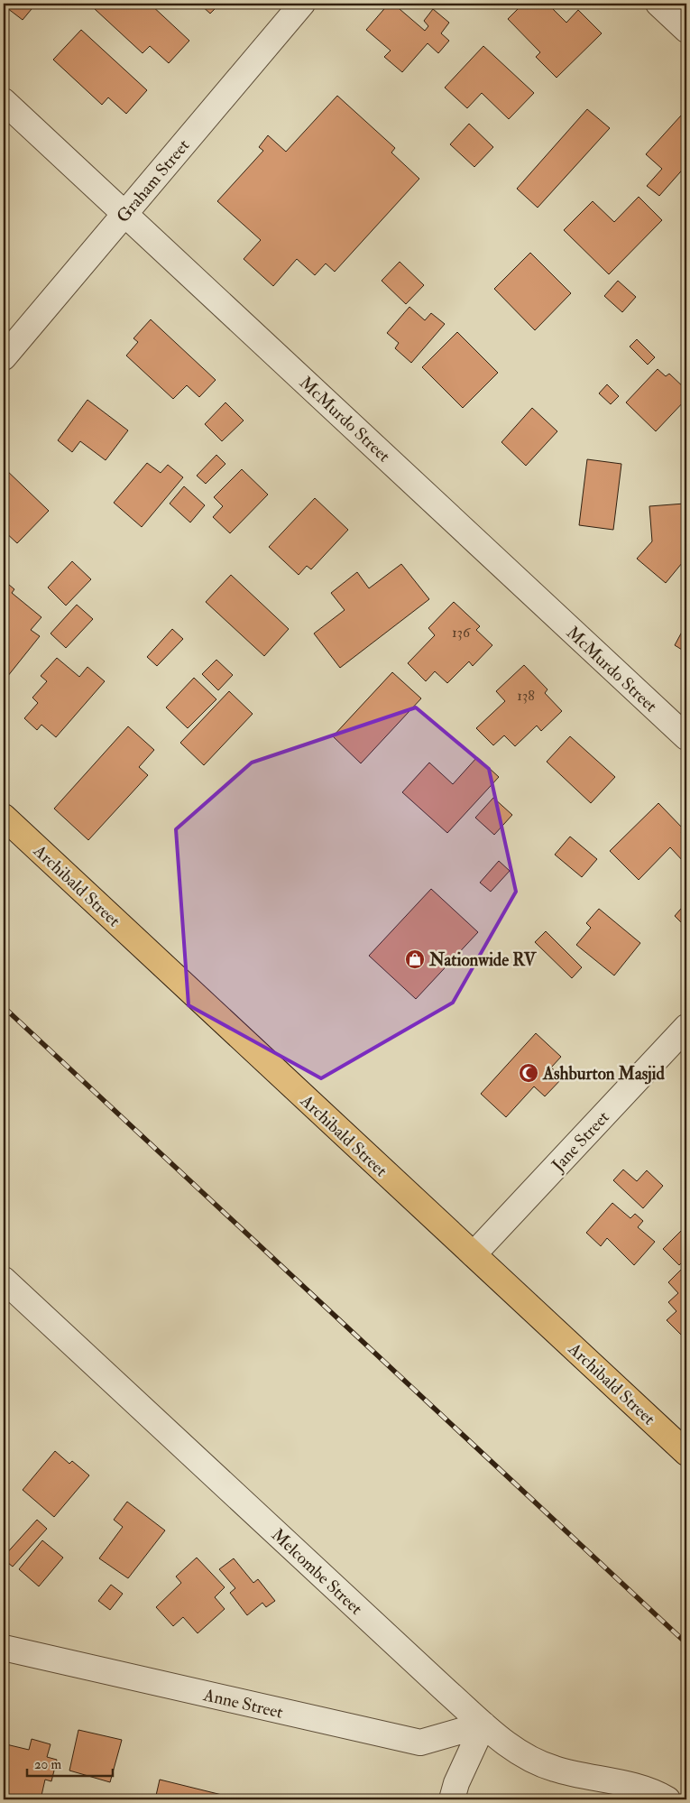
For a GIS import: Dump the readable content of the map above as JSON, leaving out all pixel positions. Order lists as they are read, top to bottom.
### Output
{
  "streets": {
    "highway": ["Archibald Street"],
    "street": [
      "Graham Street",
      "McMurdo Street",
      "Jane Street",
      "Melcombe Street",
      "Anne Street"
    ]
  },
  "crossings": [
    ["Graham Street", "McMurdo Street"],
    ["Archibald Street", "Jane Street"],
    ["Melcombe Street", "Anne Street"]
  ],
  "places": {
    "shop": ["Nationwide RV"],
    "mosque": ["Ashburton Masjid"]
  },
  "house_numbers": ["136", "138"],
  "scale_bar": "20 m"
}
